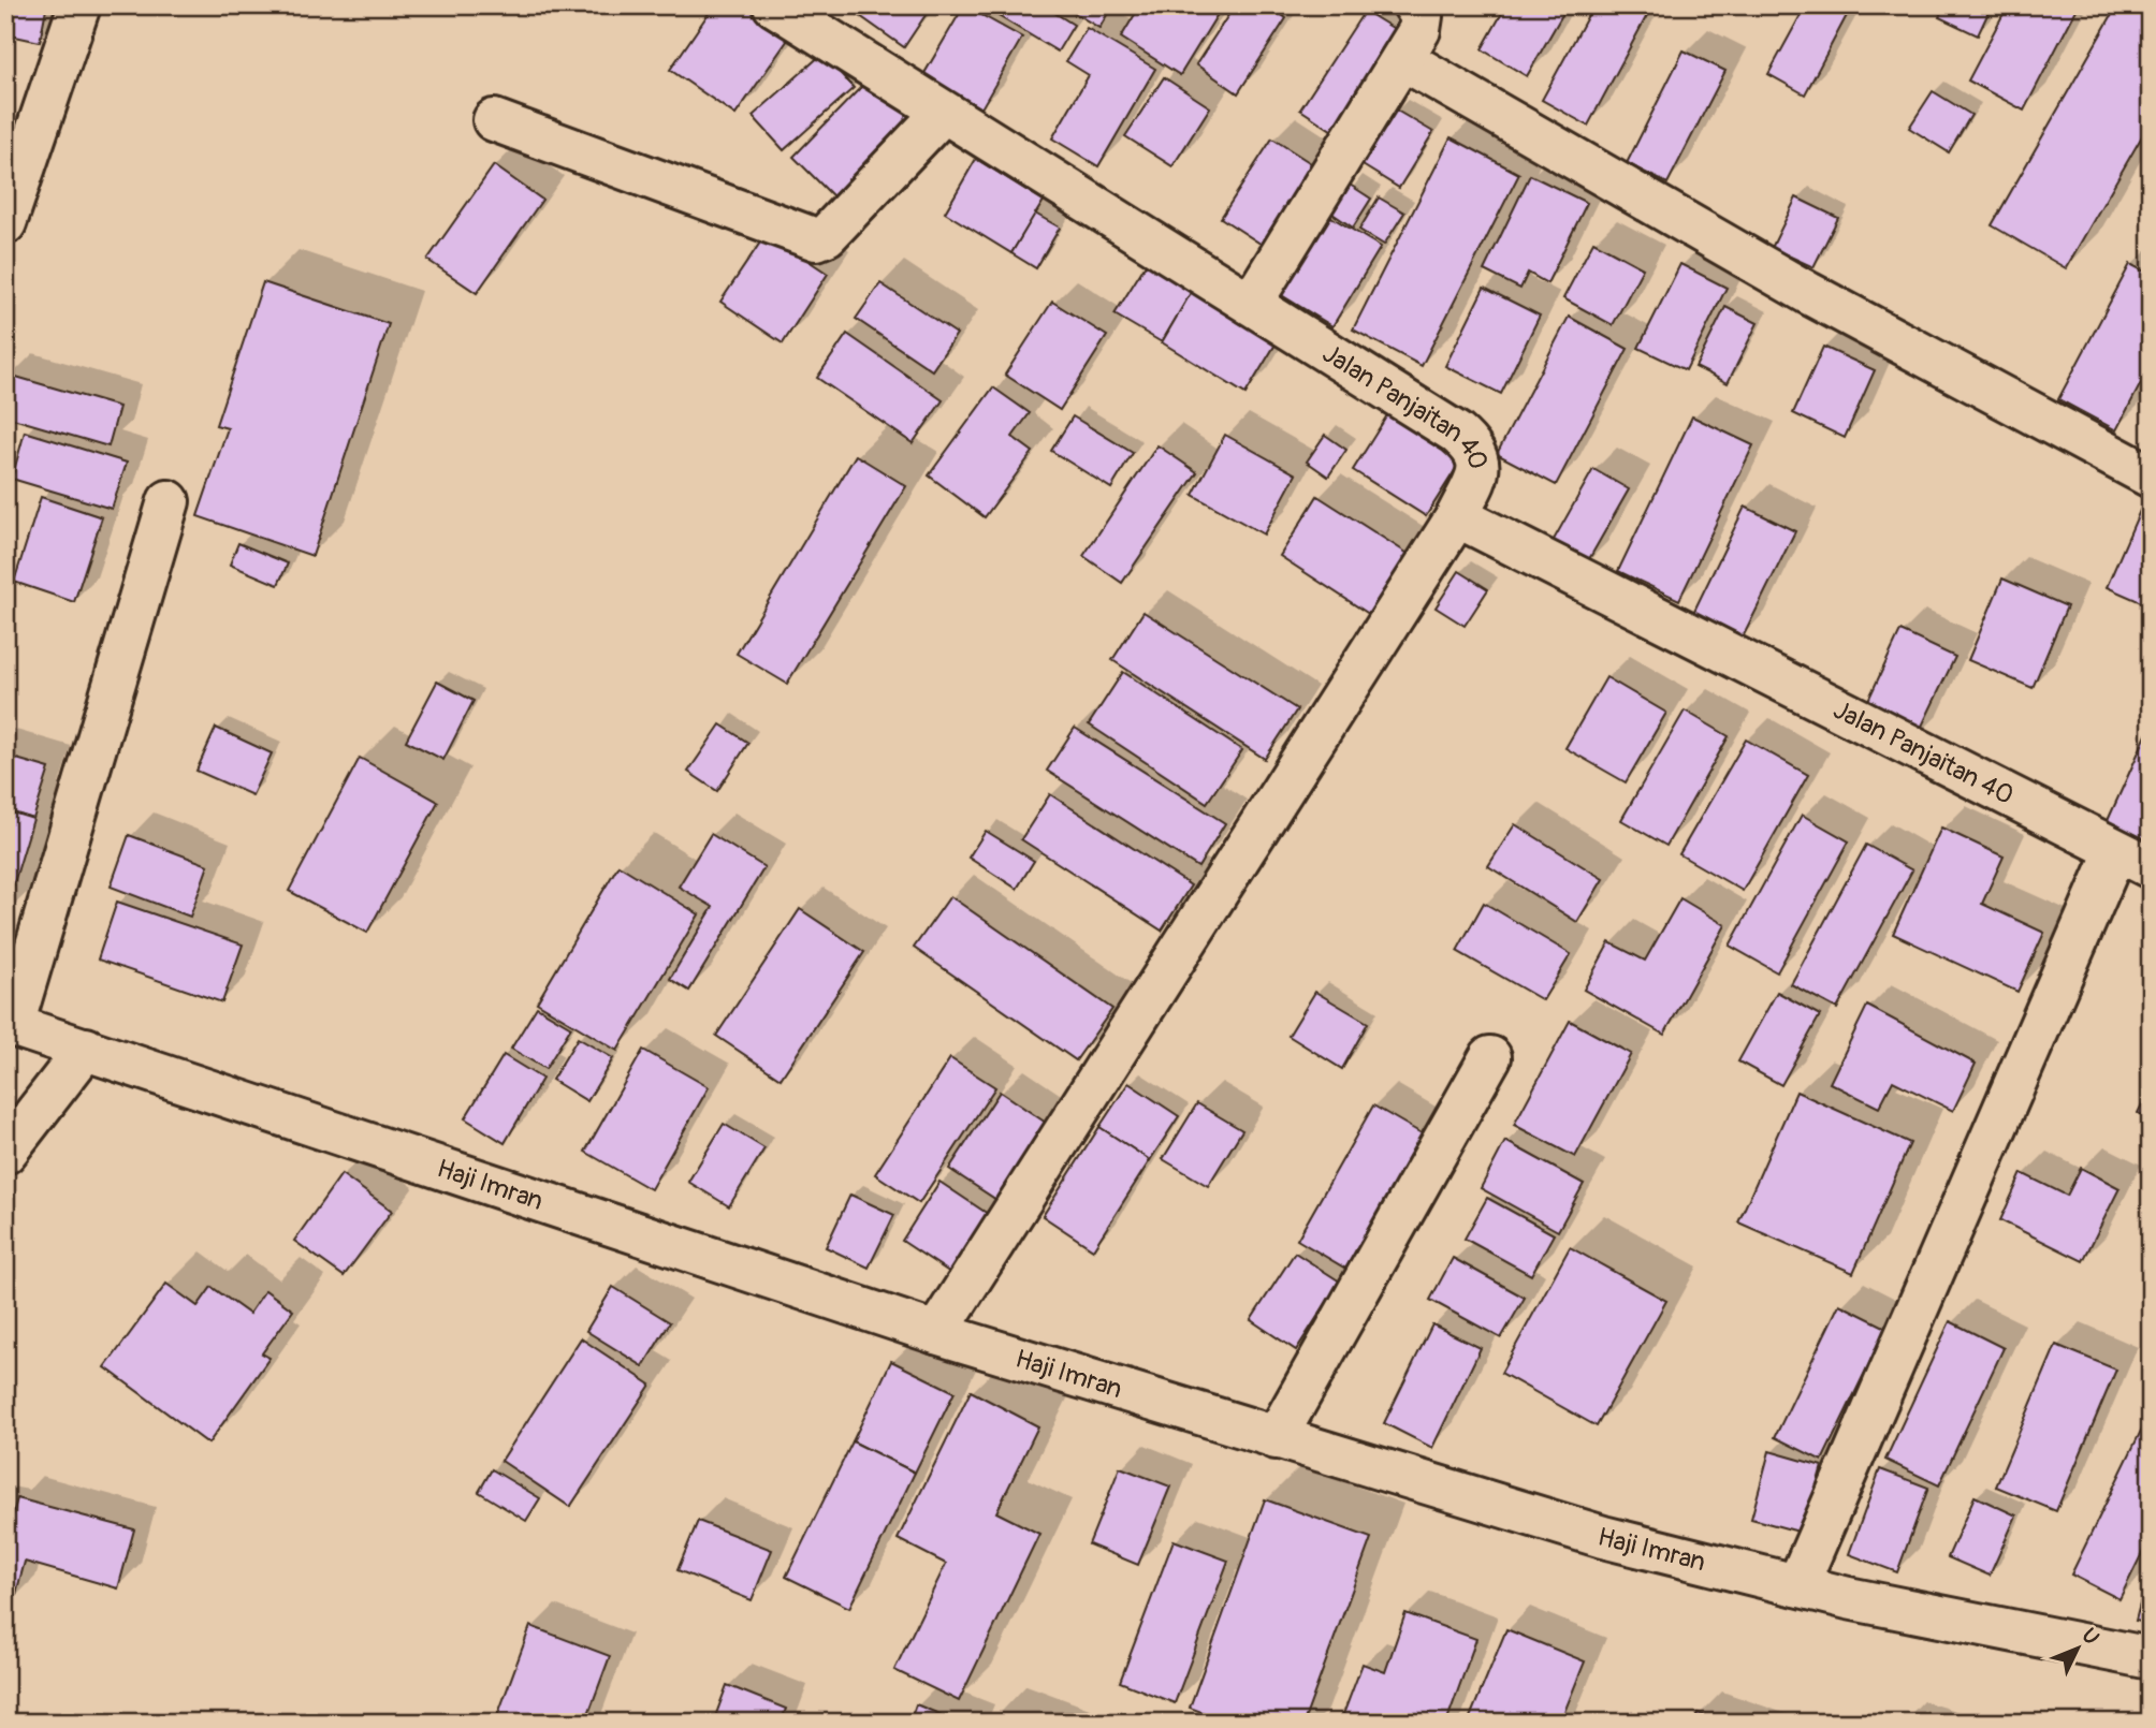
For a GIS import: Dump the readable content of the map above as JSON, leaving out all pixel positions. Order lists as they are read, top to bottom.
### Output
{
  "streets": {
    "street": ["Jalan Panjaitan 40", "Haji Imran"]
  },
  "north": "top right"
}
